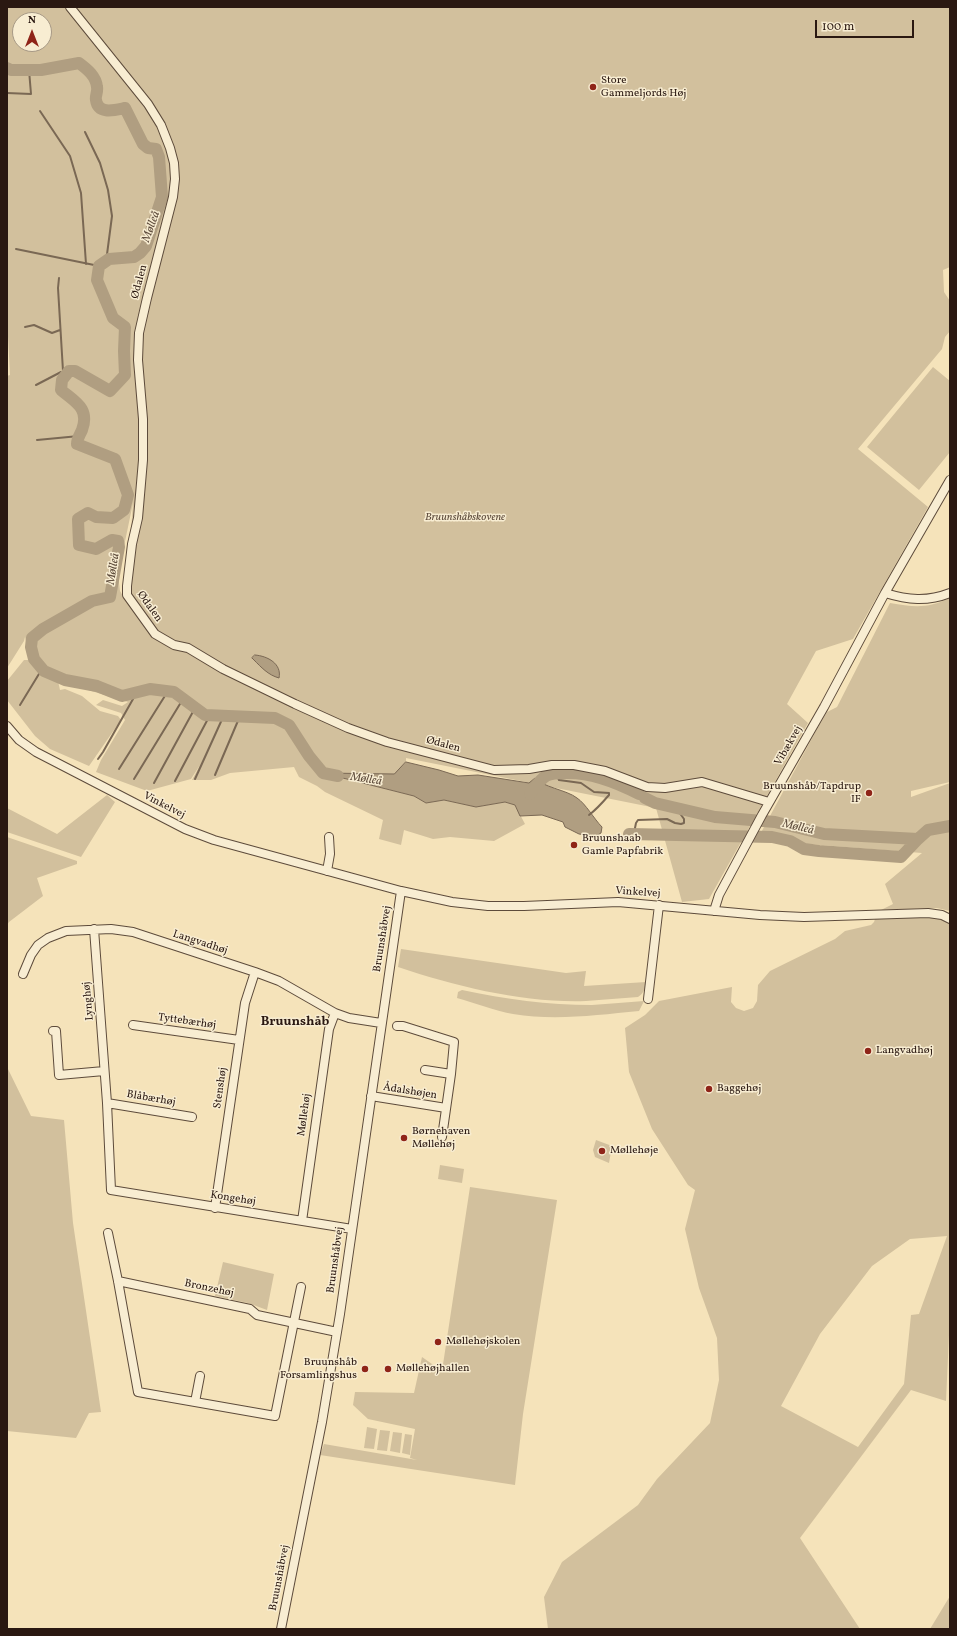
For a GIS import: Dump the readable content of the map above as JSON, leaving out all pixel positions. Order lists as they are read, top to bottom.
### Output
{
  "streets": {
    "street": [
      "Ødalen",
      "Vibækvej",
      "Vinkelvej",
      "Bruunshåbvej",
      "Langvadhøj",
      "Lynghøj",
      "Tyttebærhøj",
      "Stenshøj",
      "Ådalshøjen",
      "Blåbærhøj",
      "Møllehøj",
      "Kongehøj",
      "Bronzehøj"
    ]
  },
  "crossings": [
    ["Ødalen", "Vibækvej"],
    ["Vibækvej", "Vinkelvej"],
    ["Vinkelvej", "Bruunshåbvej"],
    ["Bruunshåbvej", "Langvadhøj"],
    ["Bruunshåbvej", "Ådalshøjen"],
    ["Bruunshåbvej", "Kongehøj"],
    ["Bruunshåbvej", "Bronzehøj"],
    ["Langvadhøj", "Lynghøj"],
    ["Langvadhøj", "Stenshøj"],
    ["Langvadhøj", "Møllehøj"],
    ["Lynghøj", "Blåbærhøj"],
    ["Lynghøj", "Kongehøj"],
    ["Tyttebærhøj", "Stenshøj"],
    ["Stenshøj", "Kongehøj"],
    ["Møllehøj", "Kongehøj"]
  ],
  "districts": ["Bruunshåb"],
  "water": ["Mølleå"],
  "parks": ["Bruunshåbskovene"],
  "places": [
    "Store Gammeljords Høj",
    "Bruunshåb/Tapdrup IF",
    "Bruunshaab Gamle Papfabrik",
    "Langvadhøj",
    "Baggehøj",
    "Børnehaven Møllehøj",
    "Møllehøje",
    "Møllehøjskolen",
    "Bruunshåb Forsamlingshus",
    "Møllehøjhallen"
  ],
  "scale_bar": "100 m",
  "north": "top"
}
